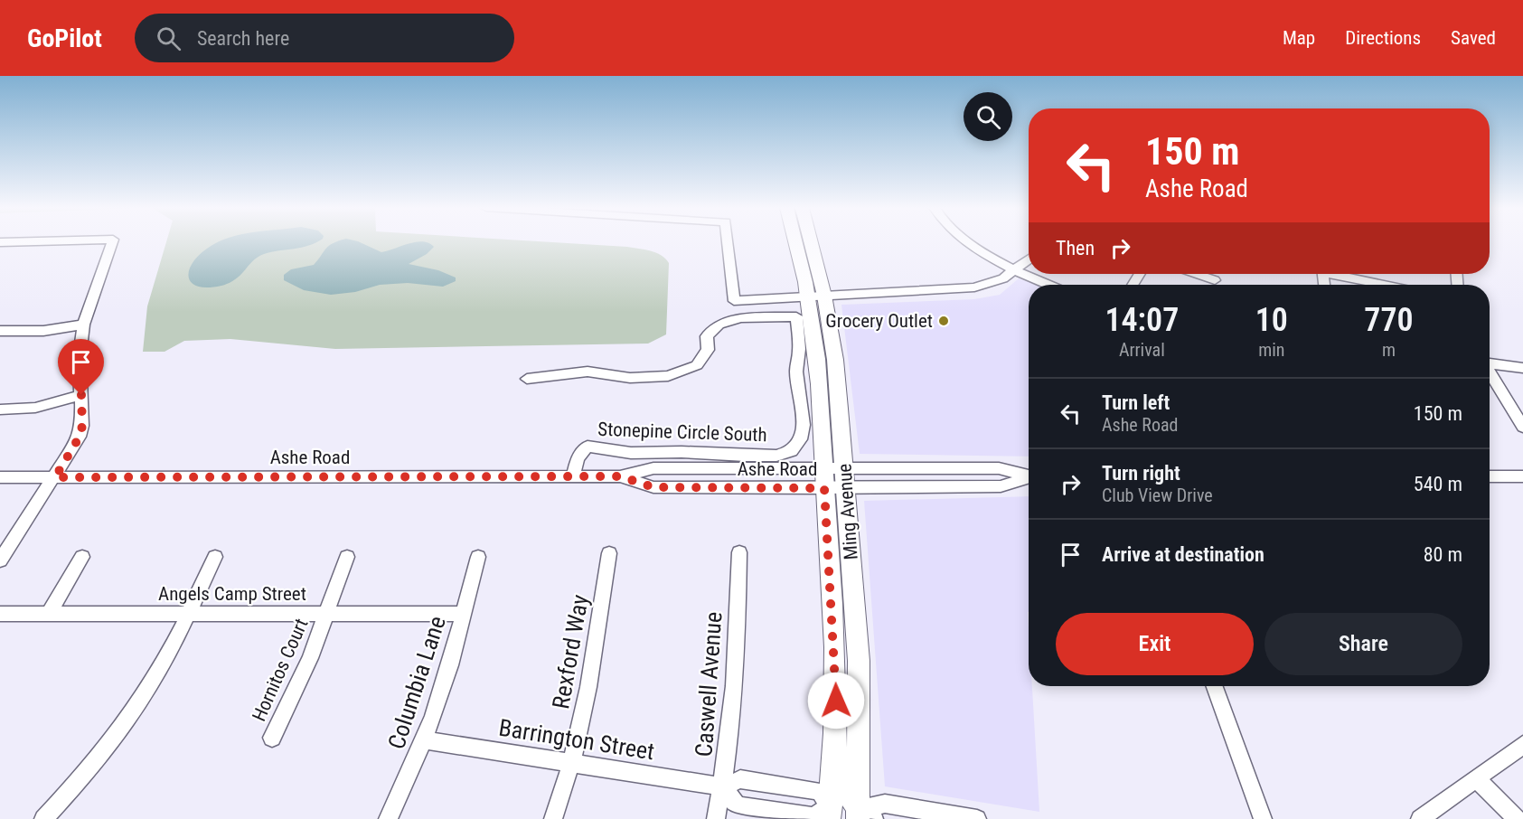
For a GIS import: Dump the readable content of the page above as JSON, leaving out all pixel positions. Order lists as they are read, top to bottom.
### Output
{
  "streets": {
    "main road": ["Ming Avenue"],
    "street": [
      "Stonepine Circle South",
      "Ashe Road",
      "Angels Camp Street",
      "Rexford Way",
      "Hornitos Court",
      "Columbia Lane",
      "Caswell Avenue",
      "Barrington Street"
    ]
  },
  "crossings": [
    ["Stonepine Circle South", "Ashe Road"],
    ["Ashe Road", "Ming Avenue"],
    ["Ming Avenue", "Barrington Street"],
    ["Angels Camp Street", "Hornitos Court"],
    ["Angels Camp Street", "Columbia Lane"],
    ["Rexford Way", "Barrington Street"],
    ["Columbia Lane", "Barrington Street"],
    ["Caswell Avenue", "Barrington Street"]
  ],
  "places": ["Grocery Outlet"],
  "page": {
    "header": "GoPilot",
    "search": "Search here",
    "nav": ["Map", "Directions", "Saved"],
    "turn": ["150 m", "Ashe Road"],
    "then": "Then",
    "eta": [
      "14:07",
      "Arrival",
      "10",
      "min",
      "770",
      "m"
    ],
    "list": [
      {
        "name": "Turn left",
        "note": "Ashe Road",
        "value": "150 m"
      },
      {
        "name": "Turn right",
        "note": "Club View Drive",
        "value": "540 m"
      },
      {
        "name": "Arrive at destination",
        "value": "80 m"
      }
    ],
    "buttons": ["Exit", "Share"]
  }
}
